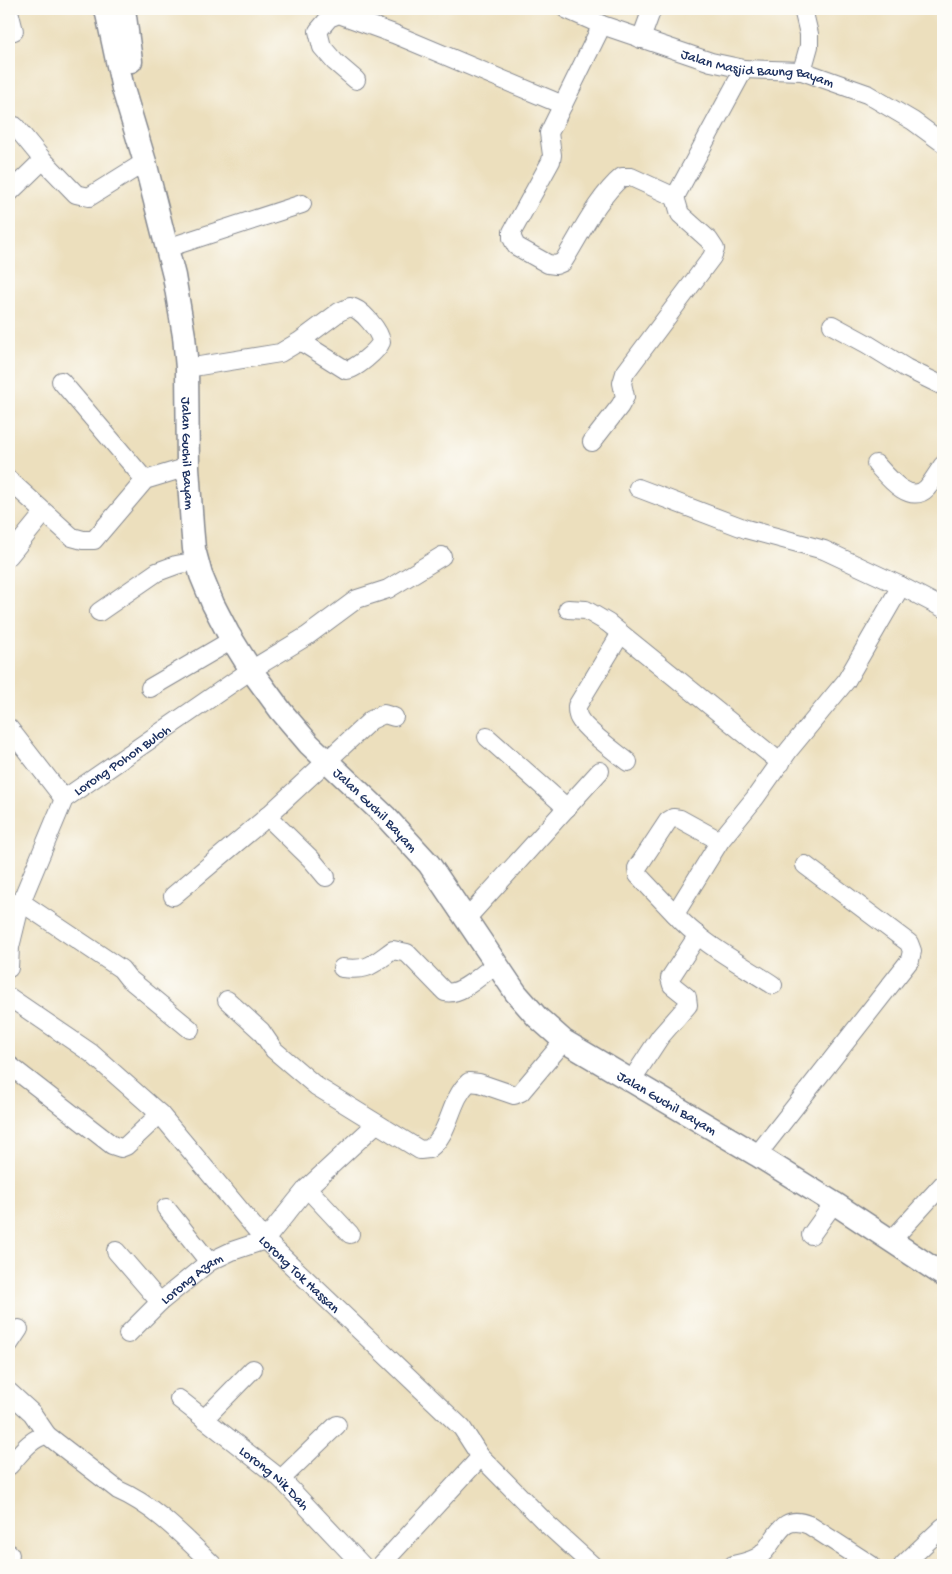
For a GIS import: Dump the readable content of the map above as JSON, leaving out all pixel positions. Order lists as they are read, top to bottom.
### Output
{
  "streets": {
    "main road": ["Jalan Guchil Bayam"],
    "street": [
      "Jalan Masjid Baung Bayam",
      "Lorong Pohon Buloh",
      "Lorong Tok Hassan",
      "Lorong Azam",
      "Lorong Nik Dah"
    ]
  },
  "crossings": [
    ["Jalan Guchil Bayam", "Lorong Pohon Buloh"],
    ["Lorong Tok Hassan", "Lorong Azam"]
  ]
}
